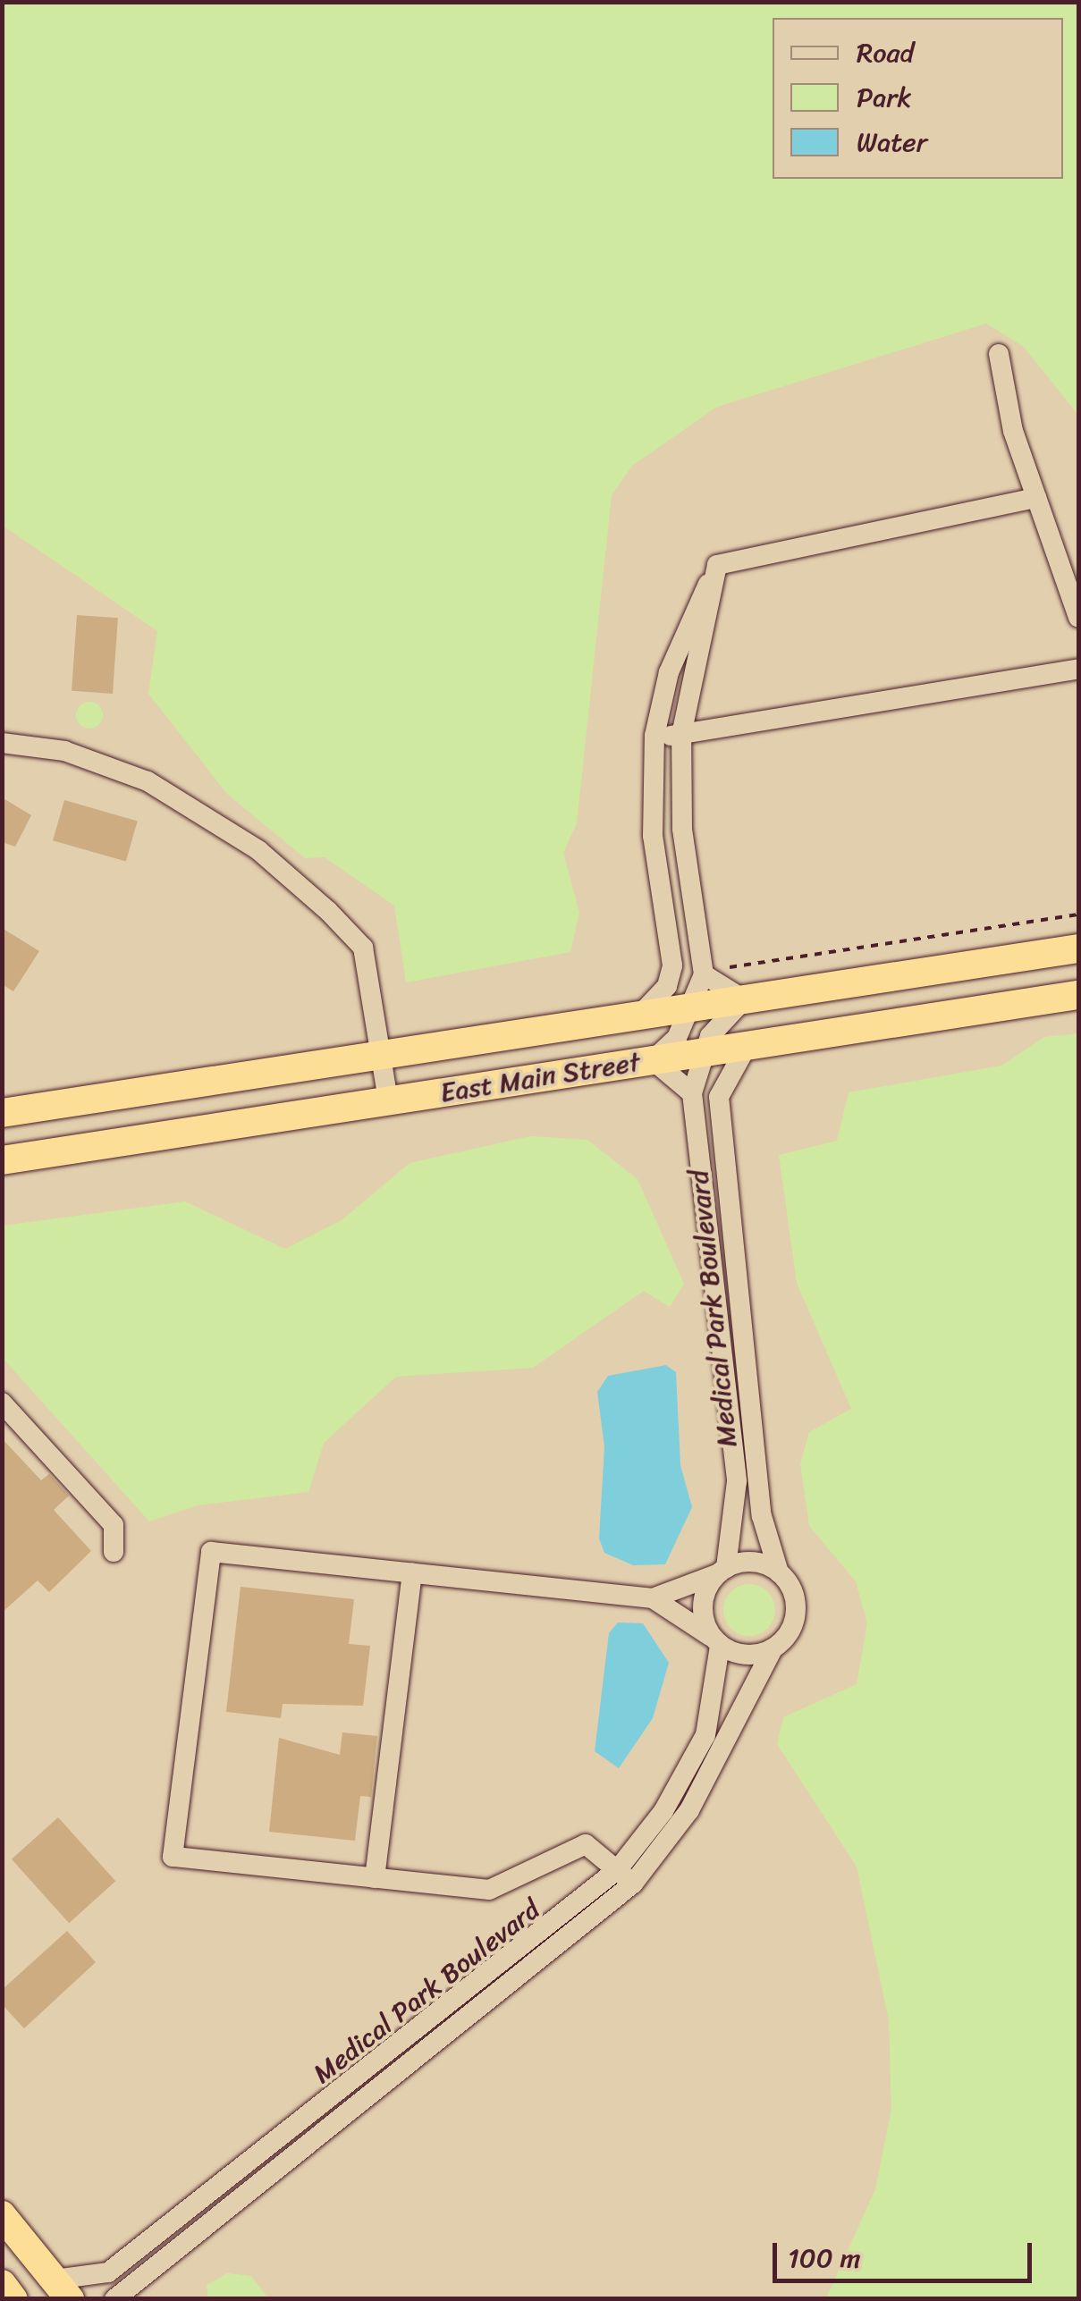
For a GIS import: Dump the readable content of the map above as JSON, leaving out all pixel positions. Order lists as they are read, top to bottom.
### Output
{
  "streets": {
    "highway": ["East Main Street"],
    "street": ["Medical Park Boulevard"]
  },
  "crossings": [
    ["East Main Street", "Medical Park Boulevard"]
  ],
  "legend": ["Road", "Park", "Water"],
  "scale_bar": "100 m"
}
